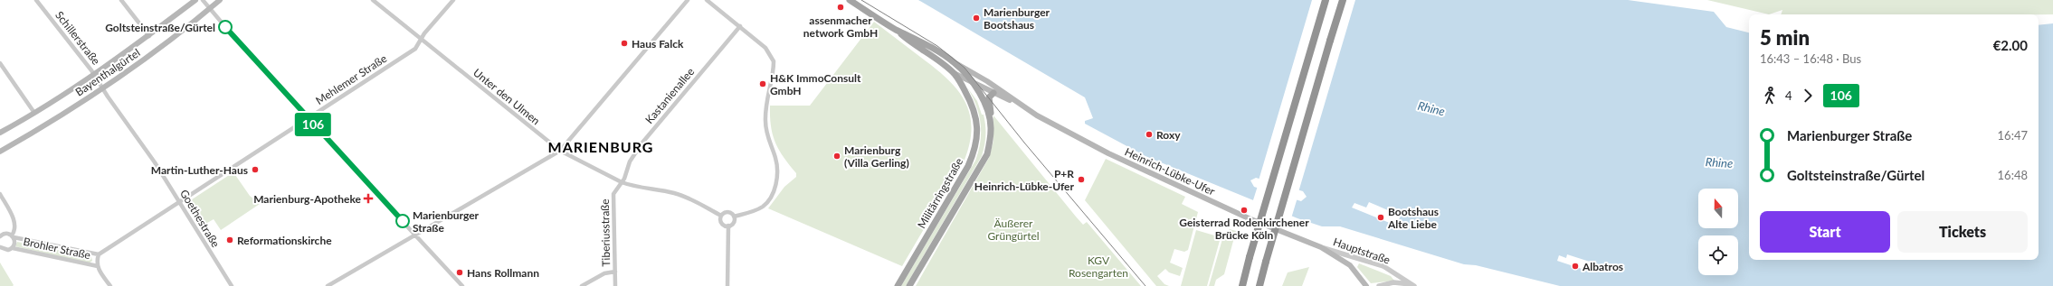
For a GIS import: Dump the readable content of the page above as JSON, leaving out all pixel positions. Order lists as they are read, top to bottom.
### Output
{
  "streets": {
    "main road": ["Bayenthalgürtel", "Heinrich-Lübke-Ufer", "Militärringstraße"],
    "street": [
      "Schillerstraße",
      "Mehlemer Straße",
      "Kastanienallee",
      "Unter den Ulmen",
      "Goethestraße",
      "Tiberiusstraße",
      "Brohler Straße",
      "Hauptstraße"
    ]
  },
  "crossings": [
    ["Schillerstraße", "Bayenthalgürtel"],
    ["Schillerstraße", "Goethestraße"],
    ["Bayenthalgürtel", "Goethestraße"],
    ["Mehlemer Straße", "Unter den Ulmen"],
    ["Mehlemer Straße", "Goethestraße"],
    ["Mehlemer Straße", "Brohler Straße"],
    ["Kastanienallee", "Unter den Ulmen"],
    ["Kastanienallee", "Tiberiusstraße"],
    ["Unter den Ulmen", "Tiberiusstraße"],
    ["Heinrich-Lübke-Ufer", "Militärringstraße"],
    ["Heinrich-Lübke-Ufer", "Hauptstraße"]
  ],
  "districts": ["MARIENBURG"],
  "water": ["Rhine"],
  "parks": ["Äußerer Grüngürtel", "KGV Rosengarten"],
  "places": {
    "other": [
      "assenmacher network GmbH",
      "Marienburger Bootshaus",
      "Goltsteinstraße/Gürtel",
      "Haus Falck",
      "H&K ImmoConsult GmbH",
      "Roxy",
      "Marienburg (Villa Gerling)",
      "Martin-Luther-Haus",
      "P+R Heinrich-Lübke-Ufer",
      "Geisterrad Rodenkirchener Brücke Köln",
      "Bootshaus Alte Liebe",
      "Marienburger Straße",
      "Reformationskirche",
      "Albatros",
      "Hans Rollmann"
    ],
    "health": ["Marienburg-Apotheke"]
  },
  "lines": ["bus line 106"],
  "north": "top",
  "page": {
    "on_map": "106",
    "heading": ["5 min", "16:43 – 16:48 · Bus", "€2.00"],
    "legs": ["4", "106"],
    "list": [
      {
        "name": "Marienburger Straße",
        "value": "16:47"
      },
      {
        "name": "Goltsteinstraße/Gürtel",
        "value": "16:48"
      }
    ],
    "buttons": ["Start", "Tickets"]
  }
}
